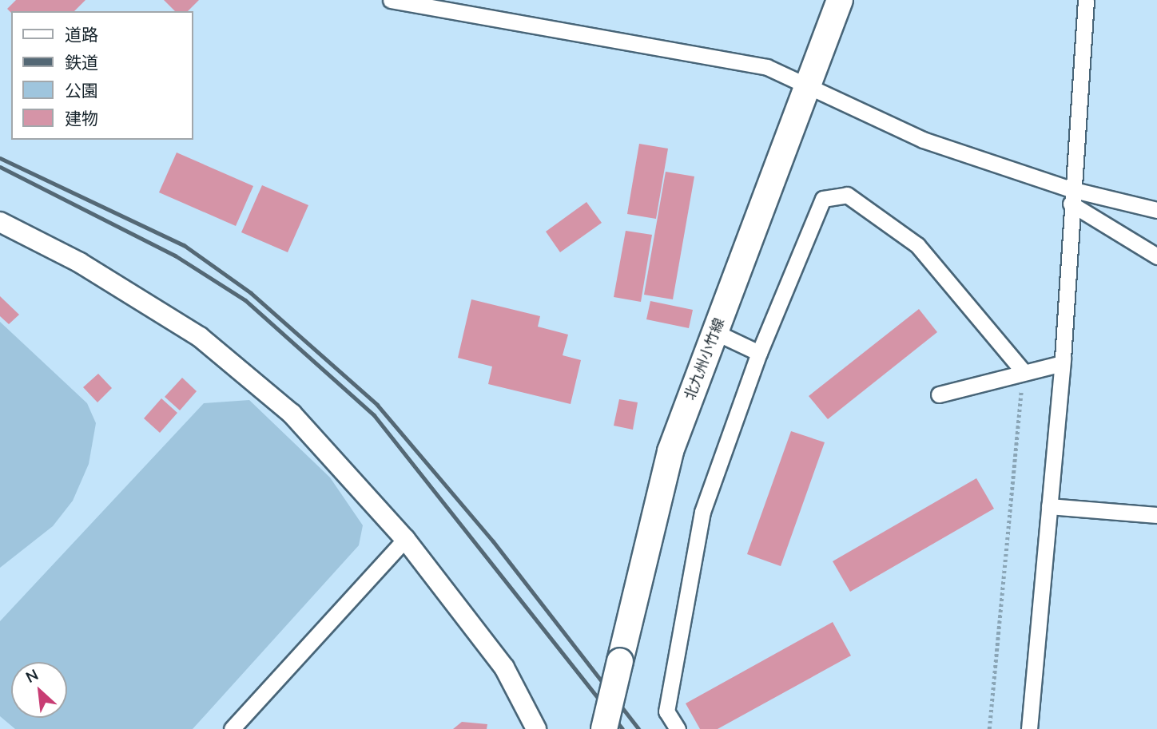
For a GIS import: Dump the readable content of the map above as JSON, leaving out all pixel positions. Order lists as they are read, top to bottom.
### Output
{
  "streets": {
    "main road": ["北九州小竹線"]
  },
  "legend": [
    "道路",
    "鉄道",
    "公園",
    "建物"
  ],
  "north": "top left"
}
